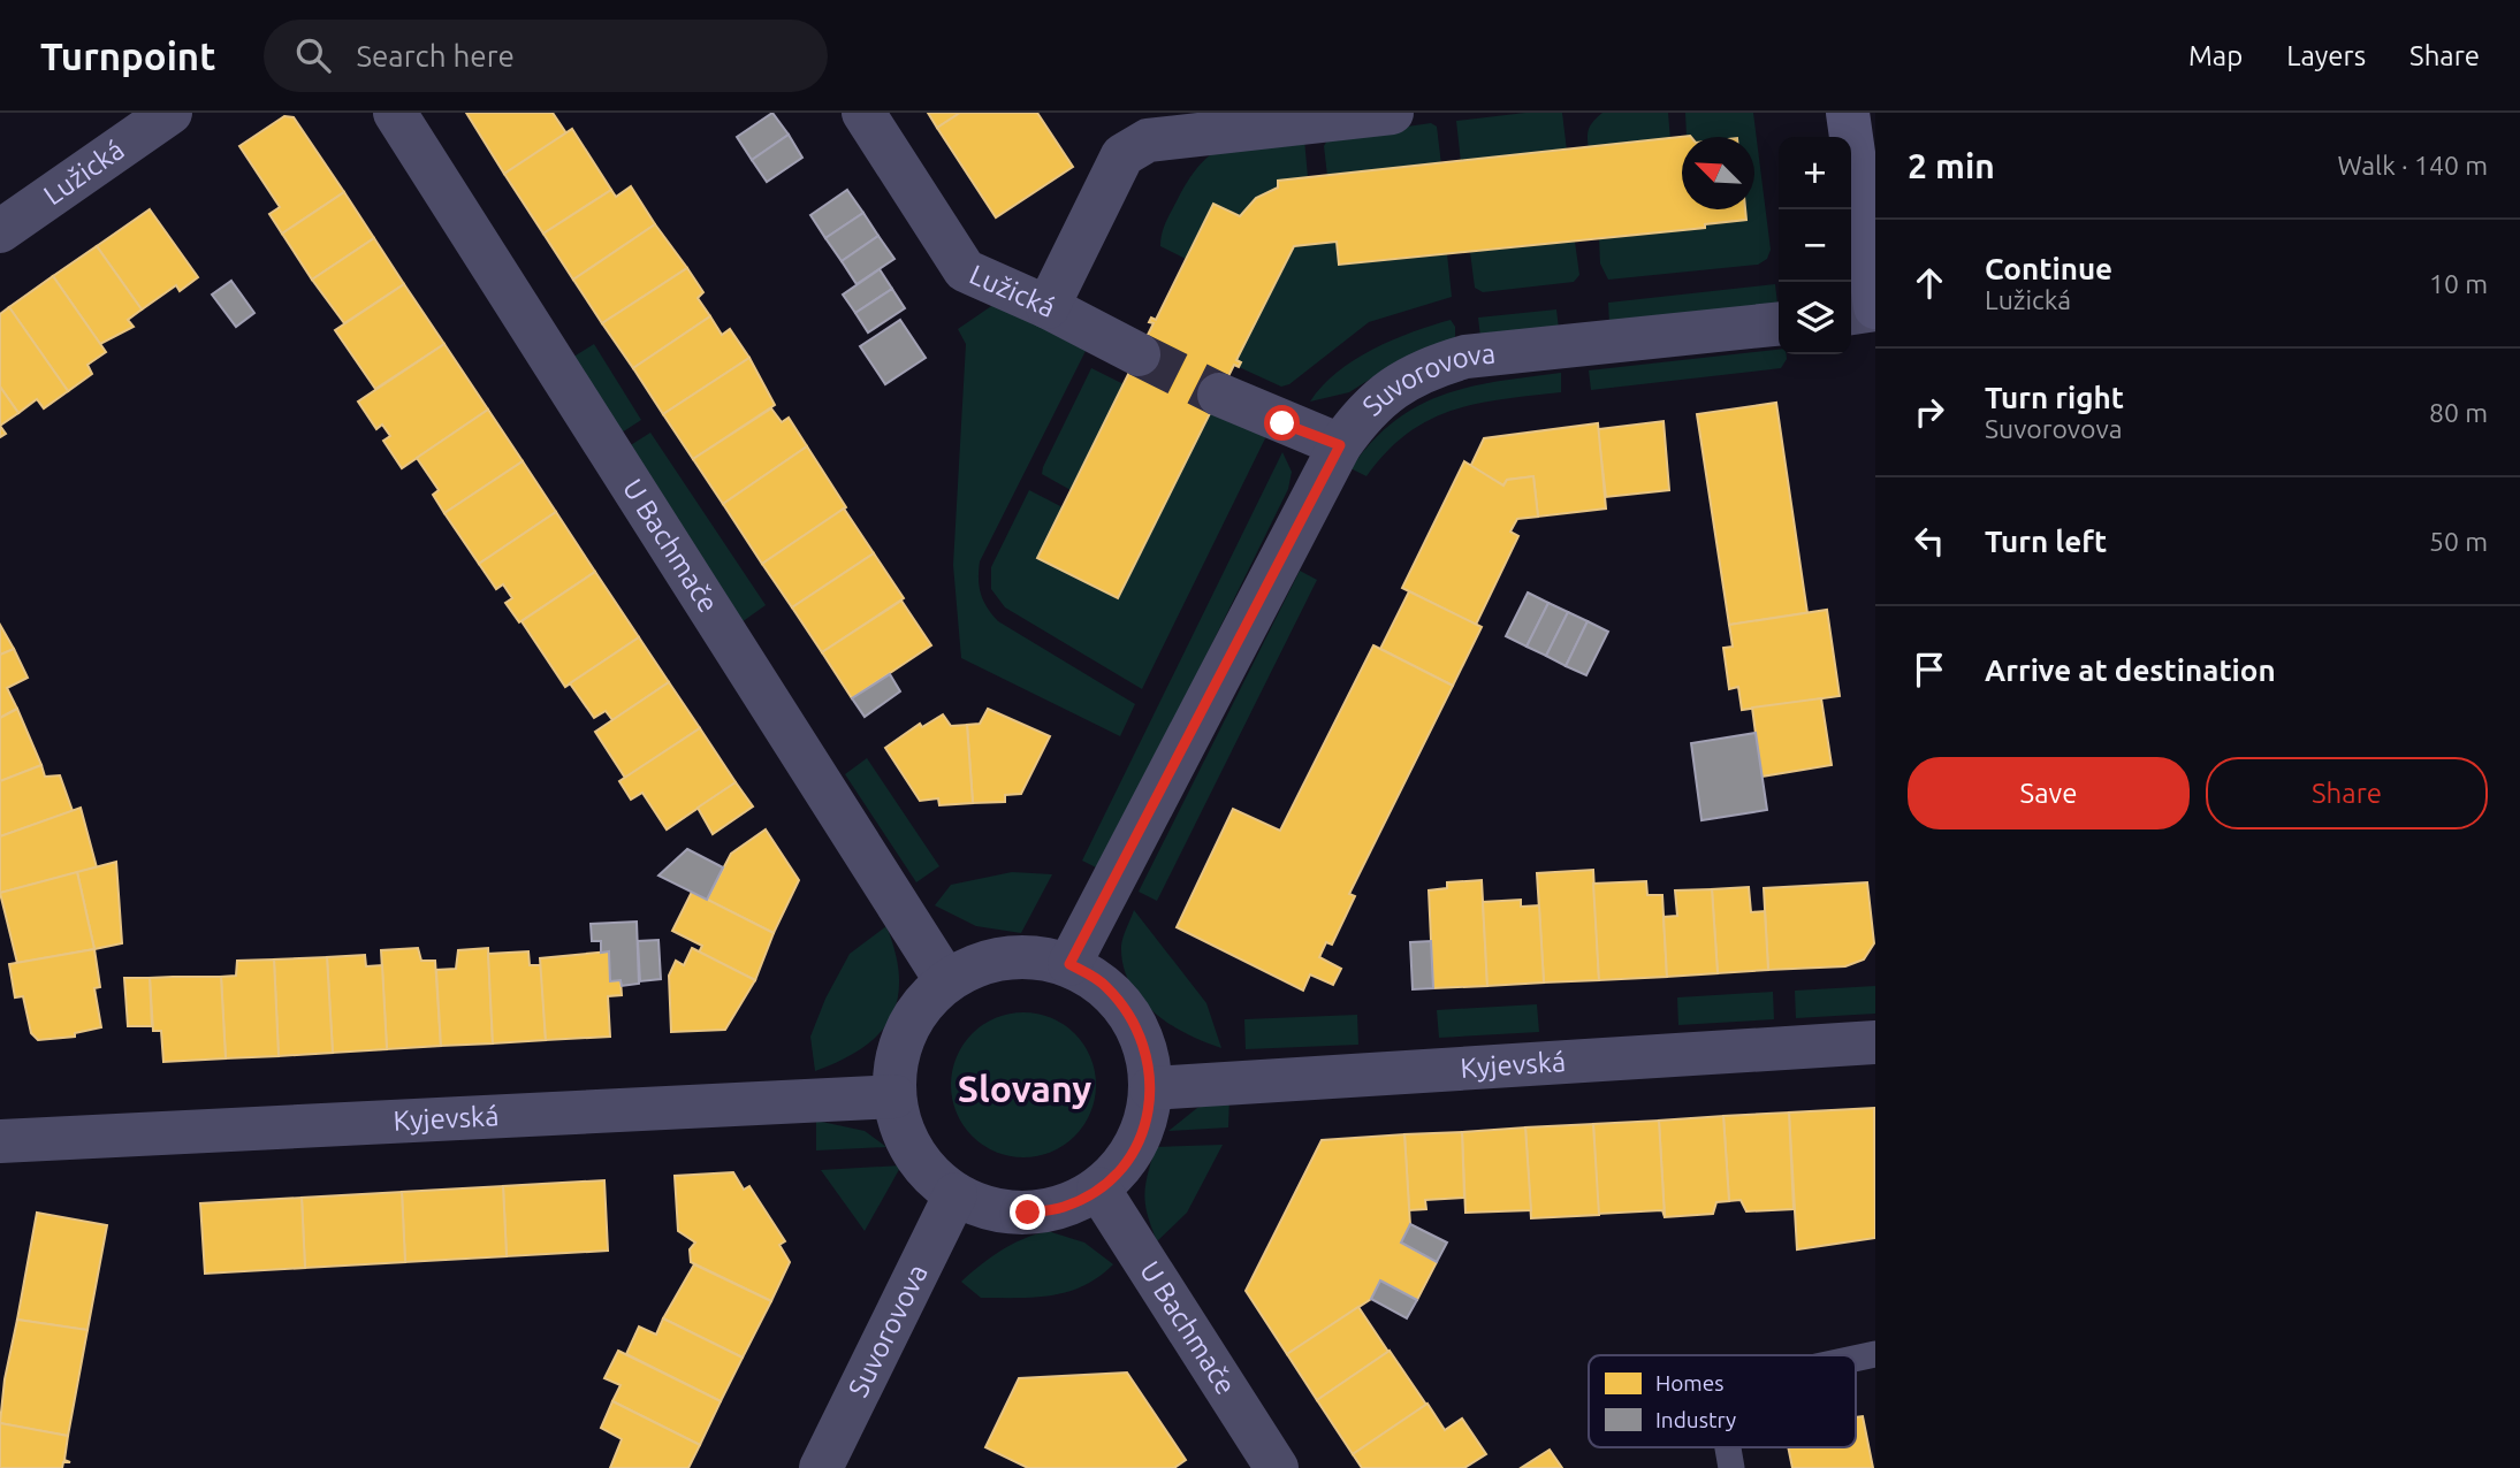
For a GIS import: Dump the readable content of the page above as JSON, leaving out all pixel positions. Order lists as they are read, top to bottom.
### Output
{
  "streets": {
    "street": [
      "Lužická",
      "Suvorovova",
      "U Bachmače",
      "Kyjevská"
    ]
  },
  "crossings": [
    ["Suvorovova", "U Bachmače"],
    ["Suvorovova", "Kyjevská"],
    ["U Bachmače", "Kyjevská"]
  ],
  "districts": ["Slovany"],
  "legend": ["Homes", "Industry"],
  "north": "top left",
  "page": {
    "header": "Turnpoint",
    "search": "Search here",
    "nav": ["Map", "Layers", "Share"],
    "heading": ["2 min", "Walk · 140 m"],
    "map_buttons": ["+", "−"],
    "list": [
      ["Continue", "Lužická", "10 m"],
      ["Turn right", "Suvorovova", "80 m"],
      ["Turn left", "50 m"],
      "Arrive at destination"
    ],
    "buttons": ["Save", "Share"]
  }
}
